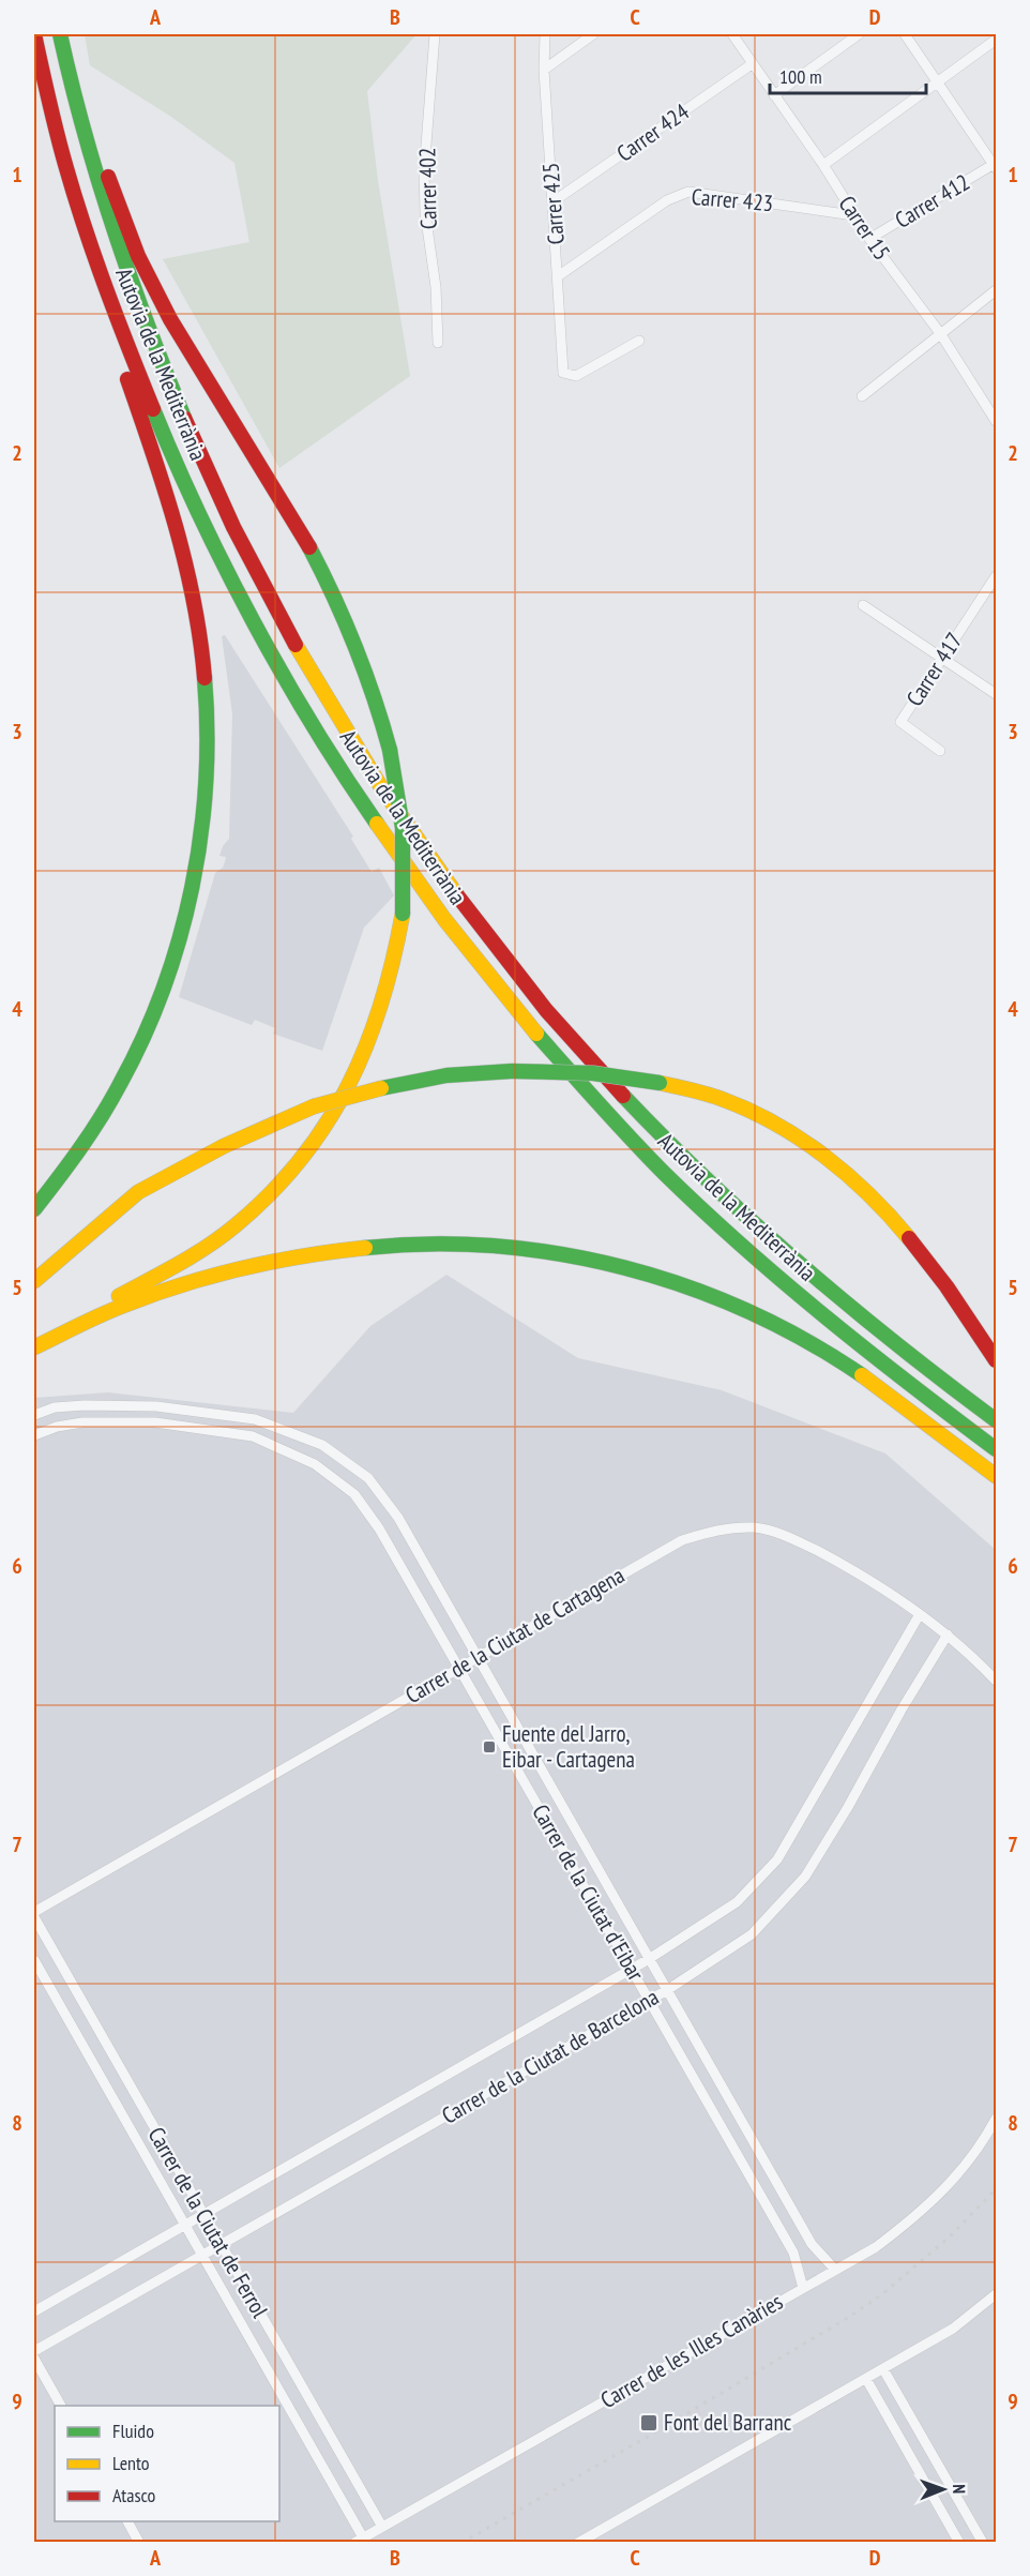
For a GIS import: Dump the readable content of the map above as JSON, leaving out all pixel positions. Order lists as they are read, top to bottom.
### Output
{
  "streets": {
    "highway": ["Autovia de la Mediterrània"],
    "street": [
      "Carrer 424",
      "Carrer 402",
      "Carrer 423",
      "Carrer 412",
      "Carrer 425",
      "Carrer 15",
      "Carrer 417",
      "Carrer de la Ciutat de Cartagena",
      "Carrer de la Ciutat d'Eibar",
      "Carrer de la Ciutat de Barcelona",
      "Carrer de la Ciutat de Ferrol",
      "Carrer de les Illes Canàries"
    ]
  },
  "crossings": [
    ["Carrer 424", "Carrer 425"],
    ["Carrer 424", "Carrer 15"],
    ["Carrer 423", "Carrer 425"],
    ["Carrer 423", "Carrer 15"],
    ["Carrer 412", "Carrer 15"],
    ["Carrer de la Ciutat de Cartagena", "Carrer de la Ciutat d'Eibar"],
    ["Carrer de la Ciutat de Cartagena", "Carrer de la Ciutat de Barcelona"],
    ["Carrer de la Ciutat d'Eibar", "Carrer de la Ciutat de Barcelona"],
    ["Carrer de la Ciutat d'Eibar", "Carrer de les Illes Canàries"],
    ["Carrer de la Ciutat de Barcelona", "Carrer de la Ciutat de Ferrol"],
    ["Carrer de la Ciutat de Ferrol", "Carrer de les Illes Canàries"]
  ],
  "places": {
    "transit": ["Fuente del Jarro, Eibar - Cartagena", "Font del Barranc"]
  },
  "legend": ["Fluido", "Lento", "Atasco"],
  "scale_bar": "100 m",
  "north": "right",
  "grid": {
    "columns": [
      "A",
      "B",
      "C",
      "D"
    ],
    "rows": [
      "1",
      "2",
      "3",
      "4",
      "5",
      "6",
      "7",
      "8",
      "9"
    ]
  }
}
